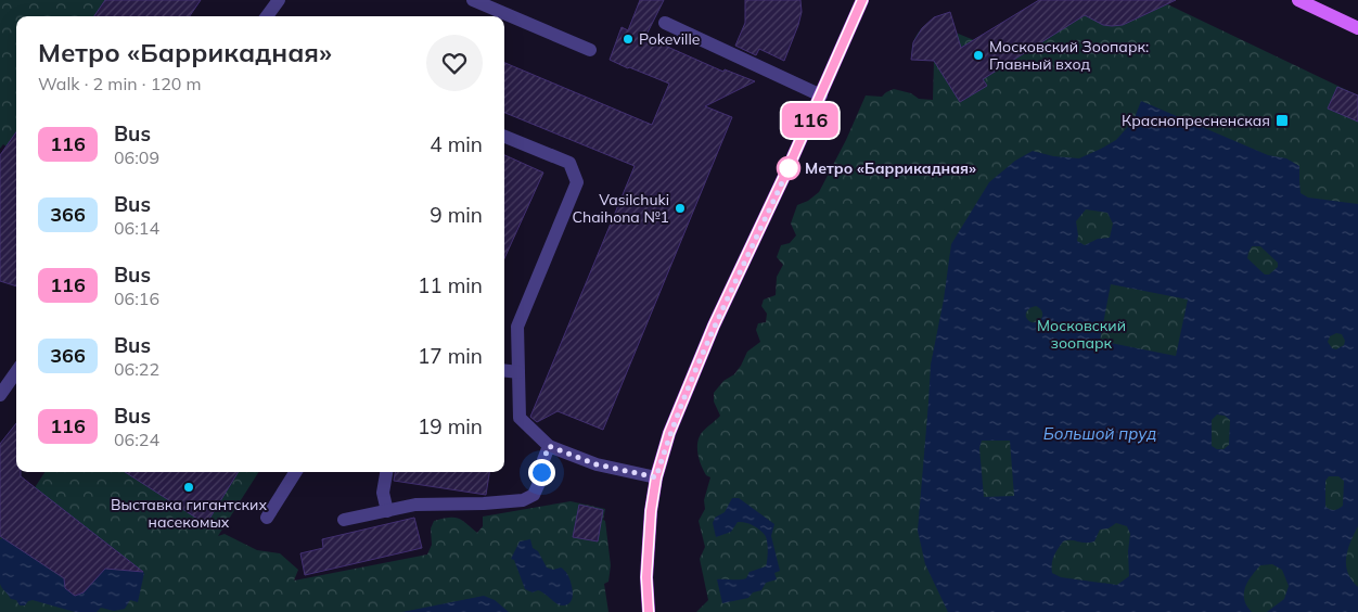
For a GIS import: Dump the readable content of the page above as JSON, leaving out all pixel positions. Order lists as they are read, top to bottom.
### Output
{
  "water": ["Большой пруд"],
  "parks": ["Московский зоопарк"],
  "places": {
    "other": [
      "Pokeville",
      "Московский Зоопарк: Главный вход",
      "Метро «Баррикадная»",
      "Vasilchuki Chaihona №1",
      "Выставка гигантских насекомых"
    ],
    "transit": ["Краснопресненская"]
  },
  "lines": ["bus line 116"],
  "page": {
    "on_map": "116",
    "heading": ["Метро «Баррикадная»", "Walk · 2 min · 120 m"],
    "list": [
      {
        "mark": "116",
        "name": "Bus",
        "note": "06:09",
        "value": "4 min"
      },
      {
        "mark": "366",
        "name": "Bus",
        "note": "06:14",
        "value": "9 min"
      },
      {
        "mark": "116",
        "name": "Bus",
        "note": "06:16",
        "value": "11 min"
      },
      {
        "mark": "366",
        "name": "Bus",
        "note": "06:22",
        "value": "17 min"
      },
      {
        "mark": "116",
        "name": "Bus",
        "note": "06:24",
        "value": "19 min"
      }
    ]
  }
}
